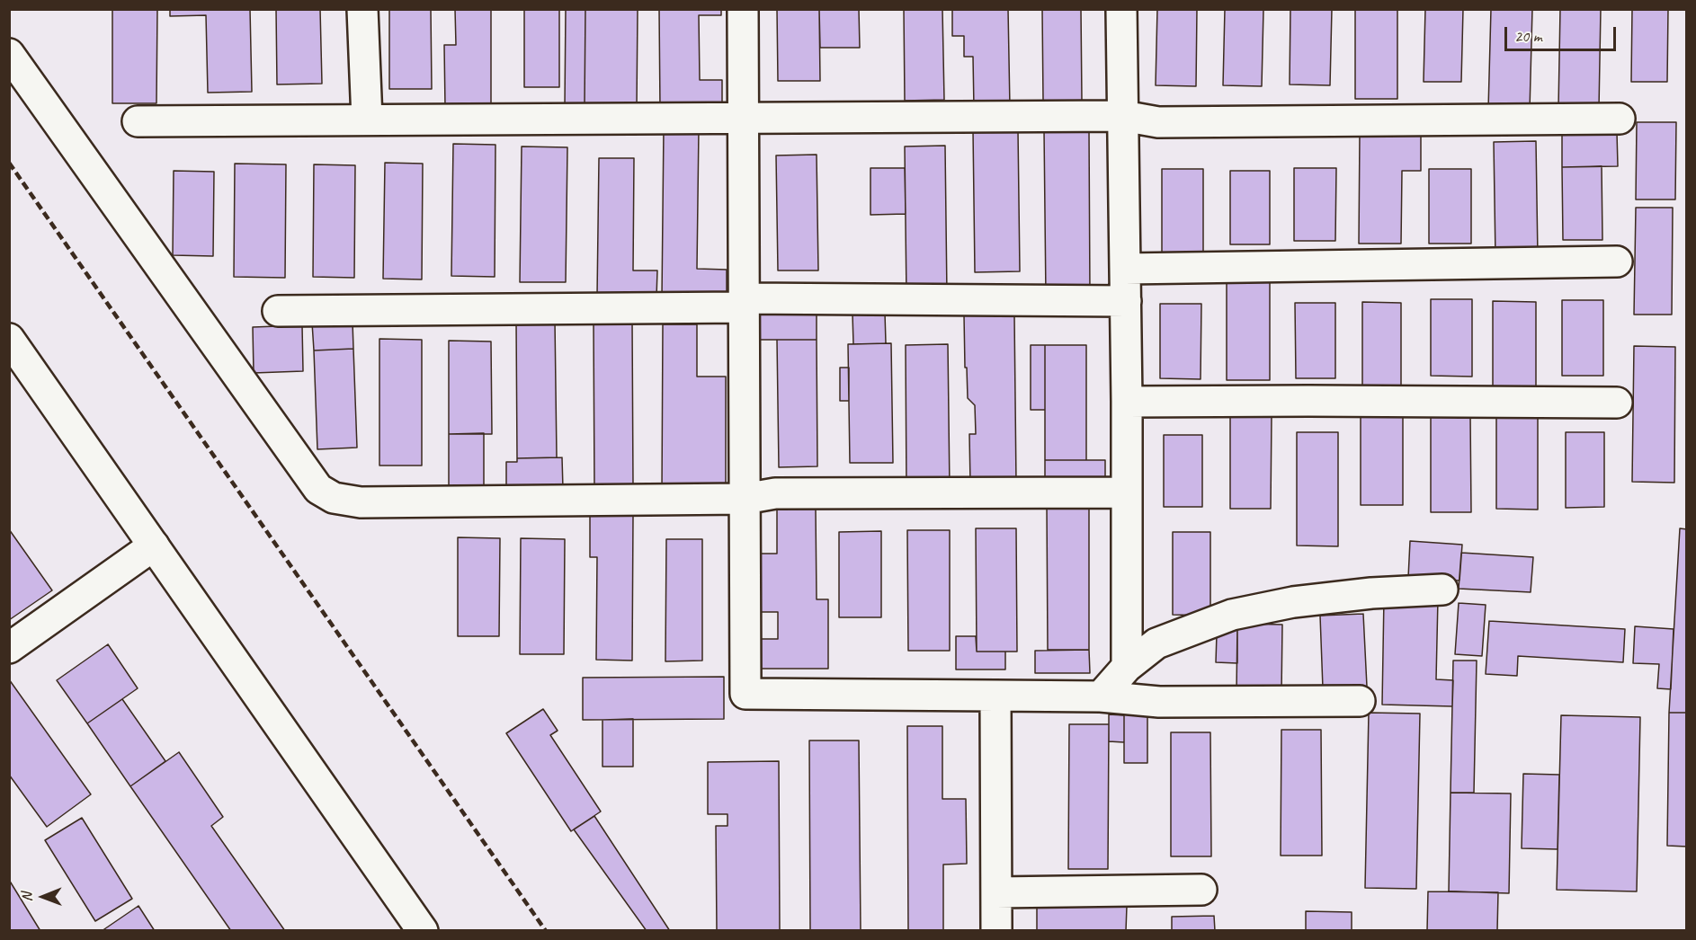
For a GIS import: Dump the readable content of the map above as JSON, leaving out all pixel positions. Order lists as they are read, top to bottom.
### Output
{
  "scale_bar": "20 m",
  "north": "left"
}
